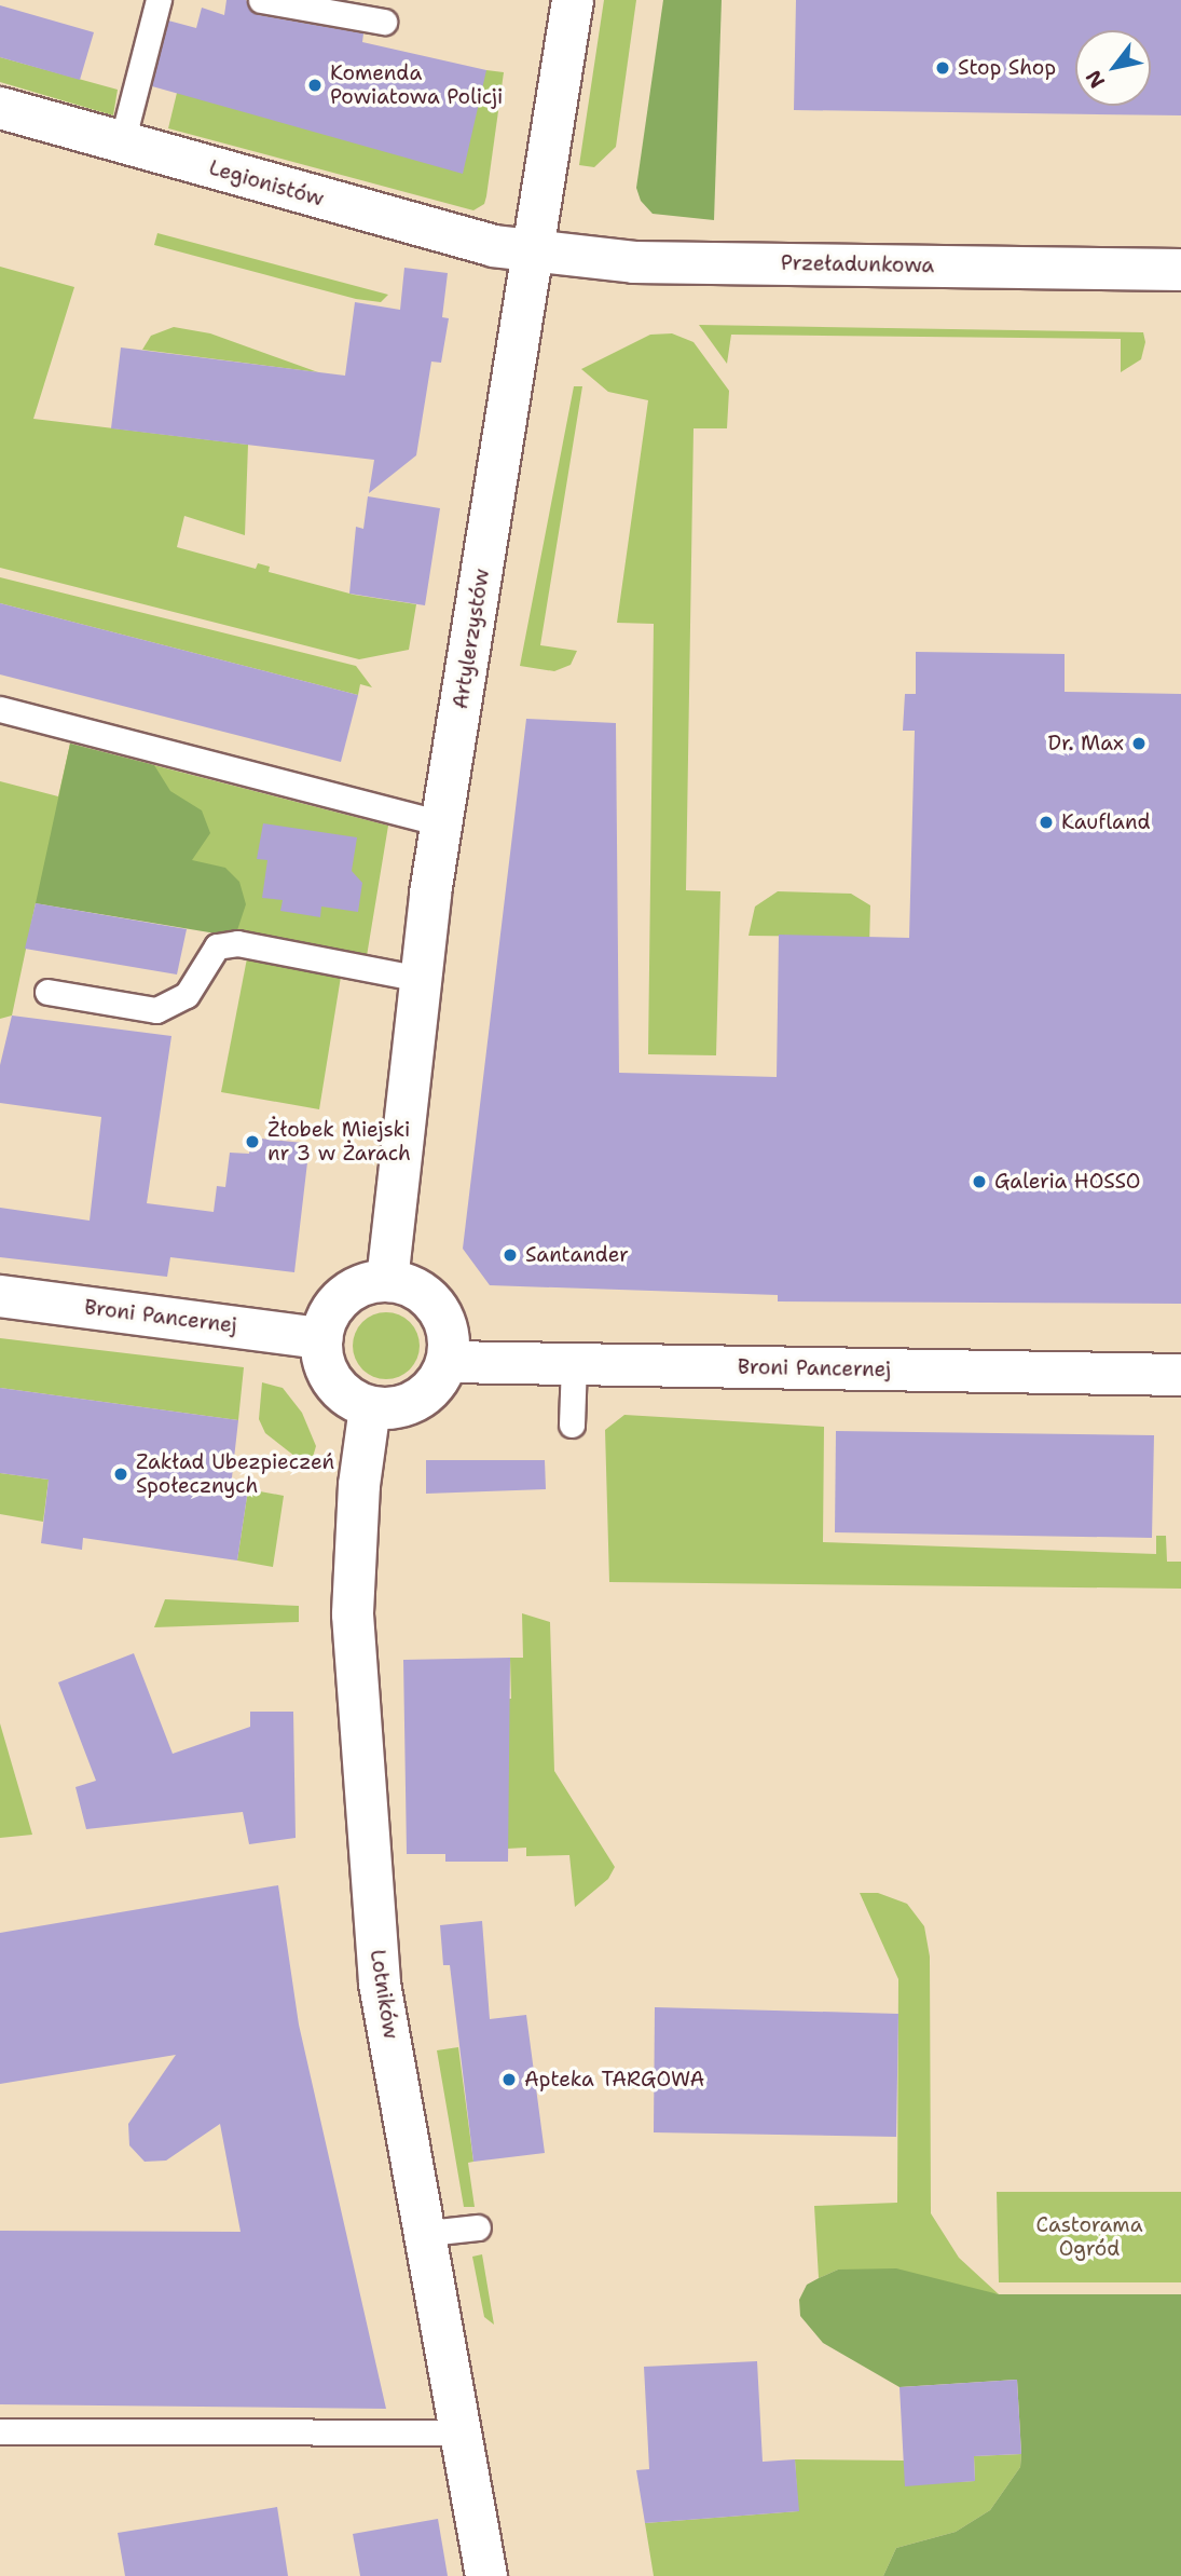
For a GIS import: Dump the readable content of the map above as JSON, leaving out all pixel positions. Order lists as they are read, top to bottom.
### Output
{
  "streets": {
    "street": [
      "Legionistów",
      "Przeładunkowa",
      "Artylerzystów",
      "Broni Pancernej",
      "Lotników"
    ]
  },
  "crossings": [
    ["Legionistów", "Przeładunkowa"],
    ["Legionistów", "Artylerzystów"],
    ["Przeładunkowa", "Artylerzystów"],
    ["Artylerzystów", "Broni Pancernej"],
    ["Artylerzystów", "Lotników"],
    ["Broni Pancernej", "Lotników"]
  ],
  "parks": ["Castorama Ogród"],
  "places": [
    "Stop Shop",
    "Komenda Powiatowa Policji",
    "Dr. Max",
    "Kaufland",
    "Żłobek Miejski nr 3 w Żarach",
    "Galeria HOSSO",
    "Santander",
    "Zakład Ubezpieczeń Społecznych",
    "Apteka TARGOWA"
  ],
  "north": "bottom left"
}
